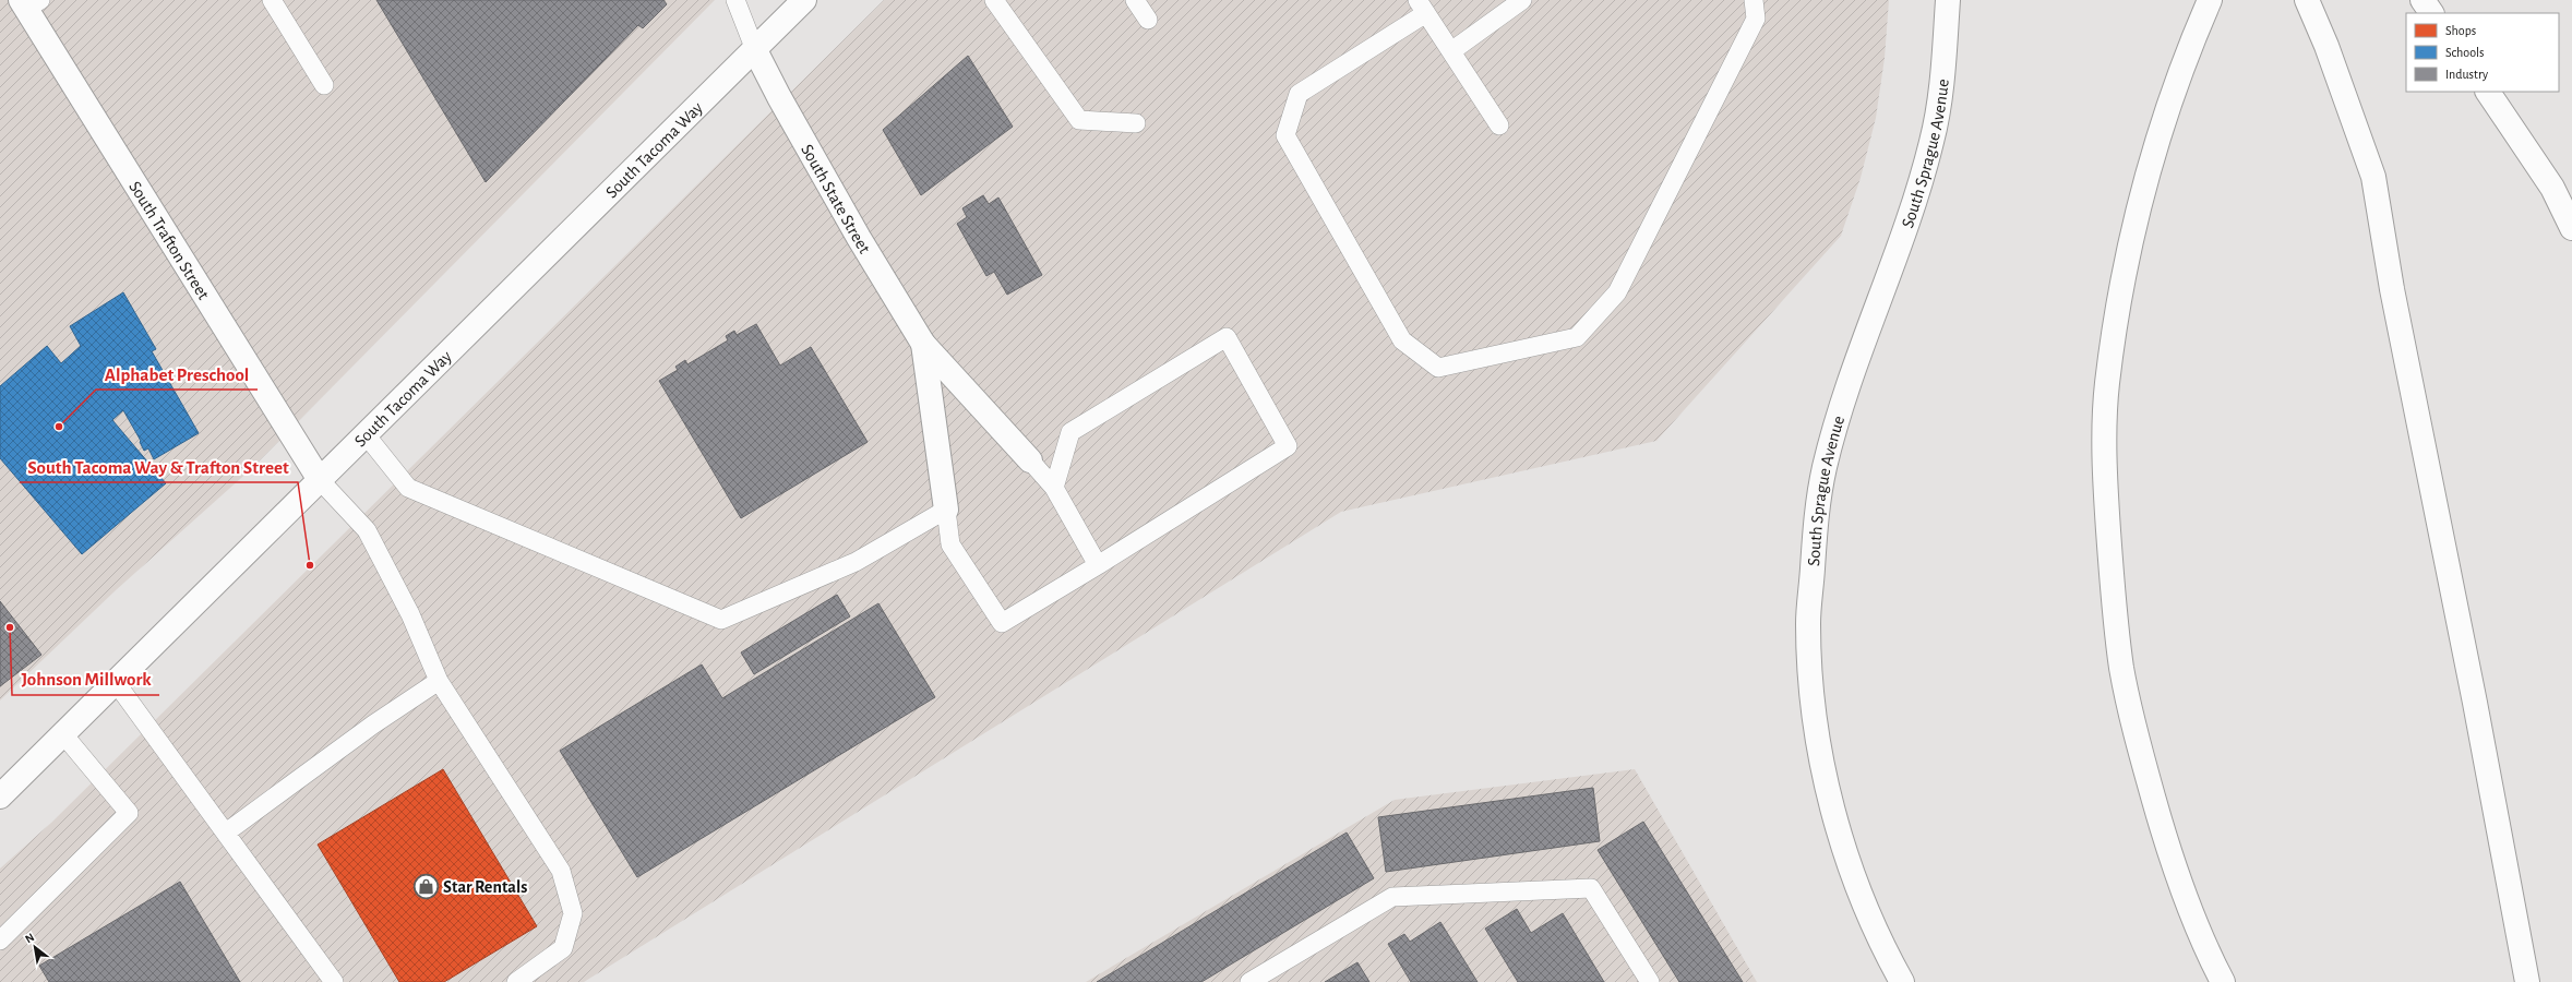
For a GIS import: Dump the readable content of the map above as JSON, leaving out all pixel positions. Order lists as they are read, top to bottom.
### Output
{
  "streets": {
    "main road": [
      "South Tacoma Way",
      "South Sprague Avenue",
      "South State Street",
      "South Trafton Street"
    ]
  },
  "crossings": [
    ["South Tacoma Way", "South State Street"],
    ["South Tacoma Way", "South Trafton Street"]
  ],
  "places": {
    "other": ["Alphabet Preschool", "South Tacoma Way & Trafton Street", "Johnson Millwork"],
    "shop": ["Star Rentals"]
  },
  "legend": ["Shops", "Schools", "Industry"],
  "north": "top left"
}
